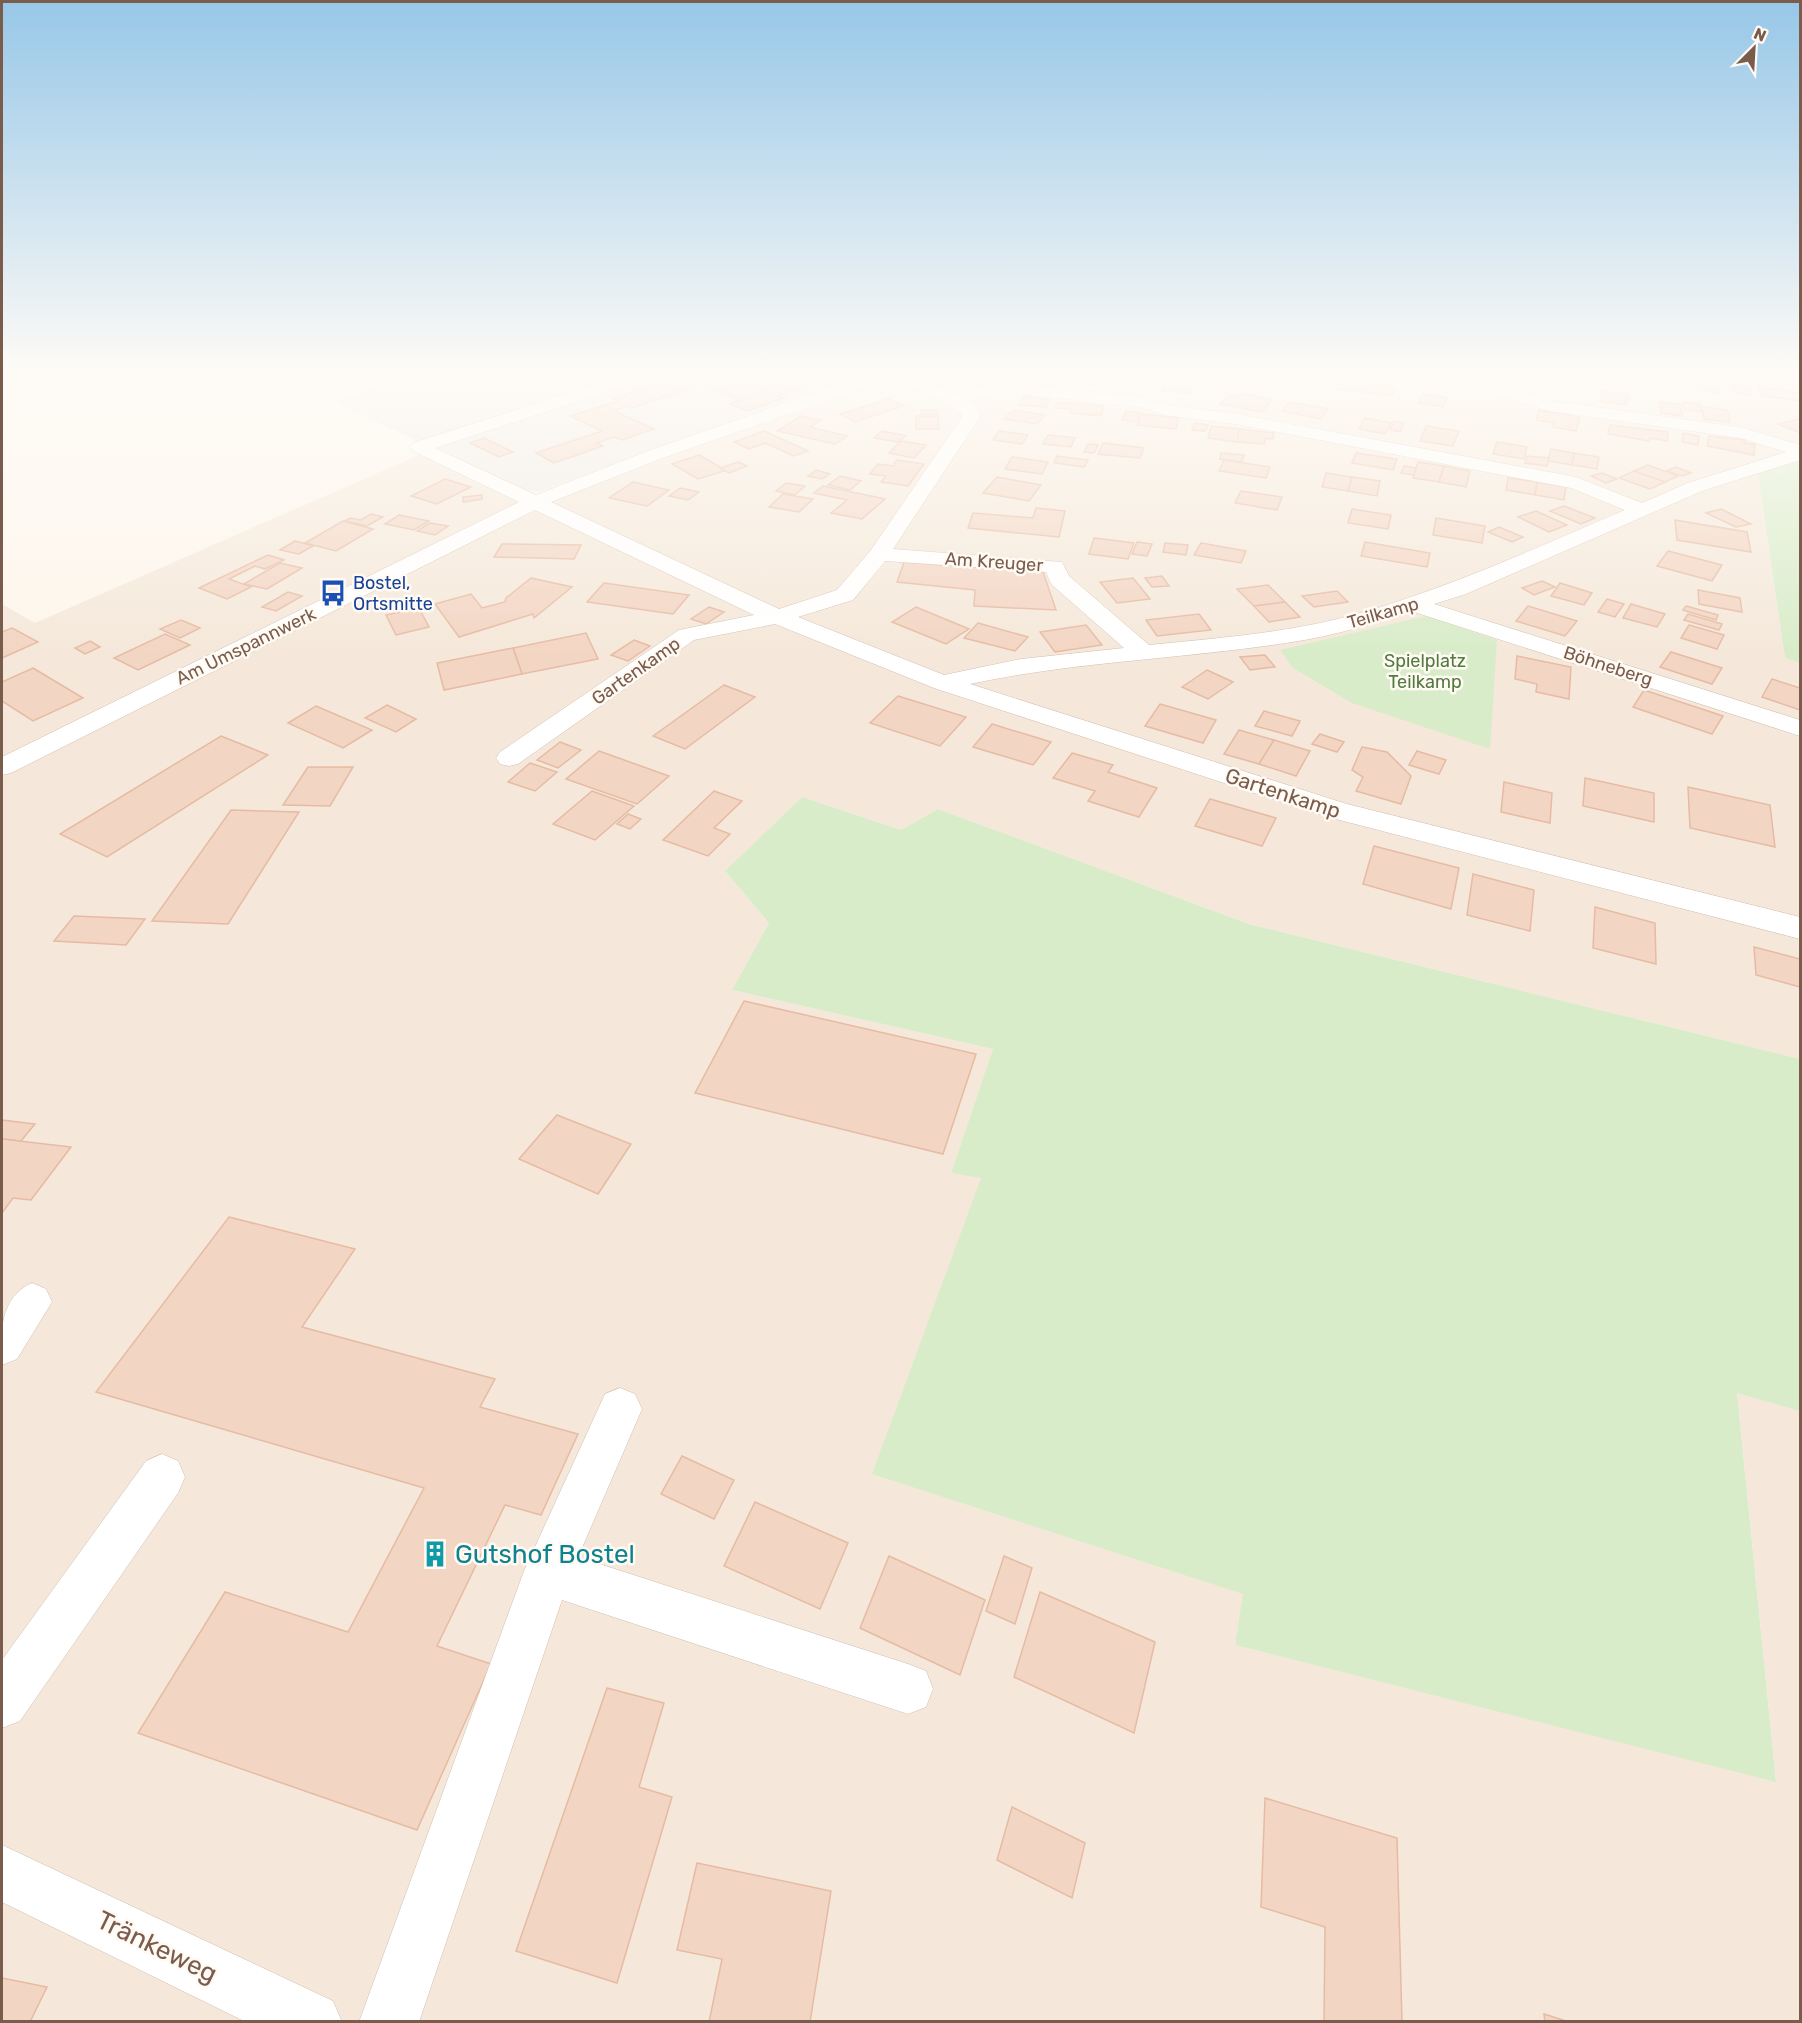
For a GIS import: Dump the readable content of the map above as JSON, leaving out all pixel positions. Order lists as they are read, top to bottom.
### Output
{
  "streets": {
    "street": [
      "Am Kreuger",
      "Teilkamp",
      "Am Umspannwerk",
      "Böhneberg",
      "Gartenkamp",
      "Tränkeweg"
    ]
  },
  "crossings": [
    ["Am Kreuger", "Teilkamp"],
    ["Teilkamp", "Böhneberg"],
    ["Teilkamp", "Gartenkamp"],
    ["Am Umspannwerk", "Gartenkamp"]
  ],
  "parks": ["Spielplatz Teilkamp"],
  "places": {
    "bus stop": ["Bostel, Ortsmitte"],
    "building": ["Gutshof Bostel"]
  },
  "north": "top right"
}
